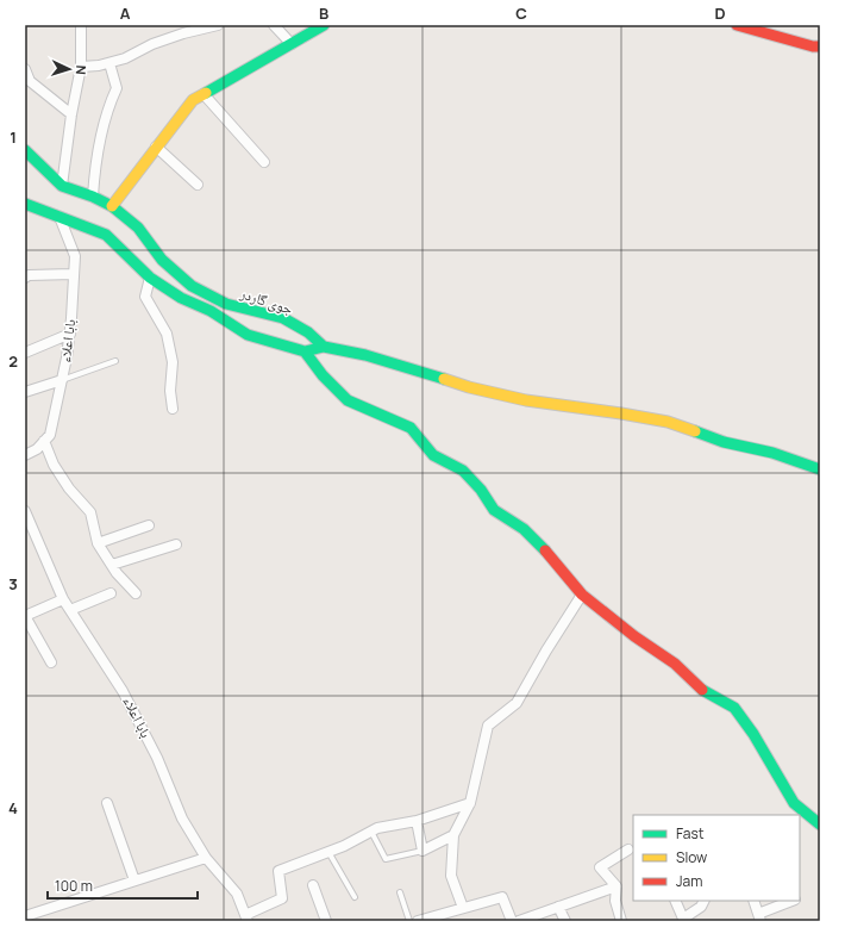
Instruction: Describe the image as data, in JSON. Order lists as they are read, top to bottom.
{
  "streets": {
    "street": ["جوی گاردر", "بابا اعلاء"]
  },
  "legend": ["Fast", "Slow", "Jam"],
  "scale_bar": "100 m",
  "north": "right",
  "grid": {
    "columns": [
      "A",
      "B",
      "C",
      "D"
    ],
    "rows": [
      "1",
      "2",
      "3",
      "4"
    ]
  }
}
